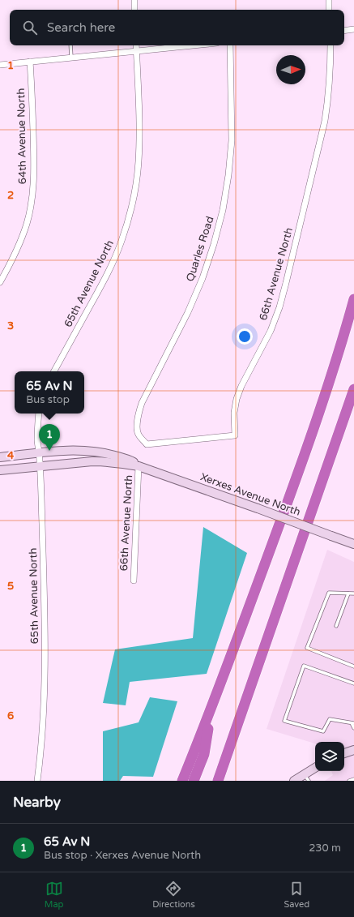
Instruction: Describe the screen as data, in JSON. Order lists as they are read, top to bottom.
{
  "streets": {
    "street": [
      "64th Avenue North",
      "Quarles Road",
      "66th Avenue North",
      "65th Avenue North",
      "Xerxes Avenue North"
    ]
  },
  "crossings": [
    ["Quarles Road", "66th Avenue North"],
    ["66th Avenue North", "Xerxes Avenue North"],
    ["65th Avenue North", "Xerxes Avenue North"]
  ],
  "north": "right",
  "page": {
    "search": "Search here",
    "popup": ["65 Av N", "Bus stop"],
    "pins": "1",
    "heading": "Nearby",
    "list": [
      {
        "mark": "1",
        "name": "65 Av N",
        "note": "Bus stop · Xerxes Avenue North",
        "value": "230 m"
      }
    ],
    "nav": ["Map", "Directions", "Saved"]
  },
  "grid": {
    "rows": [
      "1",
      "2",
      "3",
      "4",
      "5",
      "6"
    ]
  }
}
